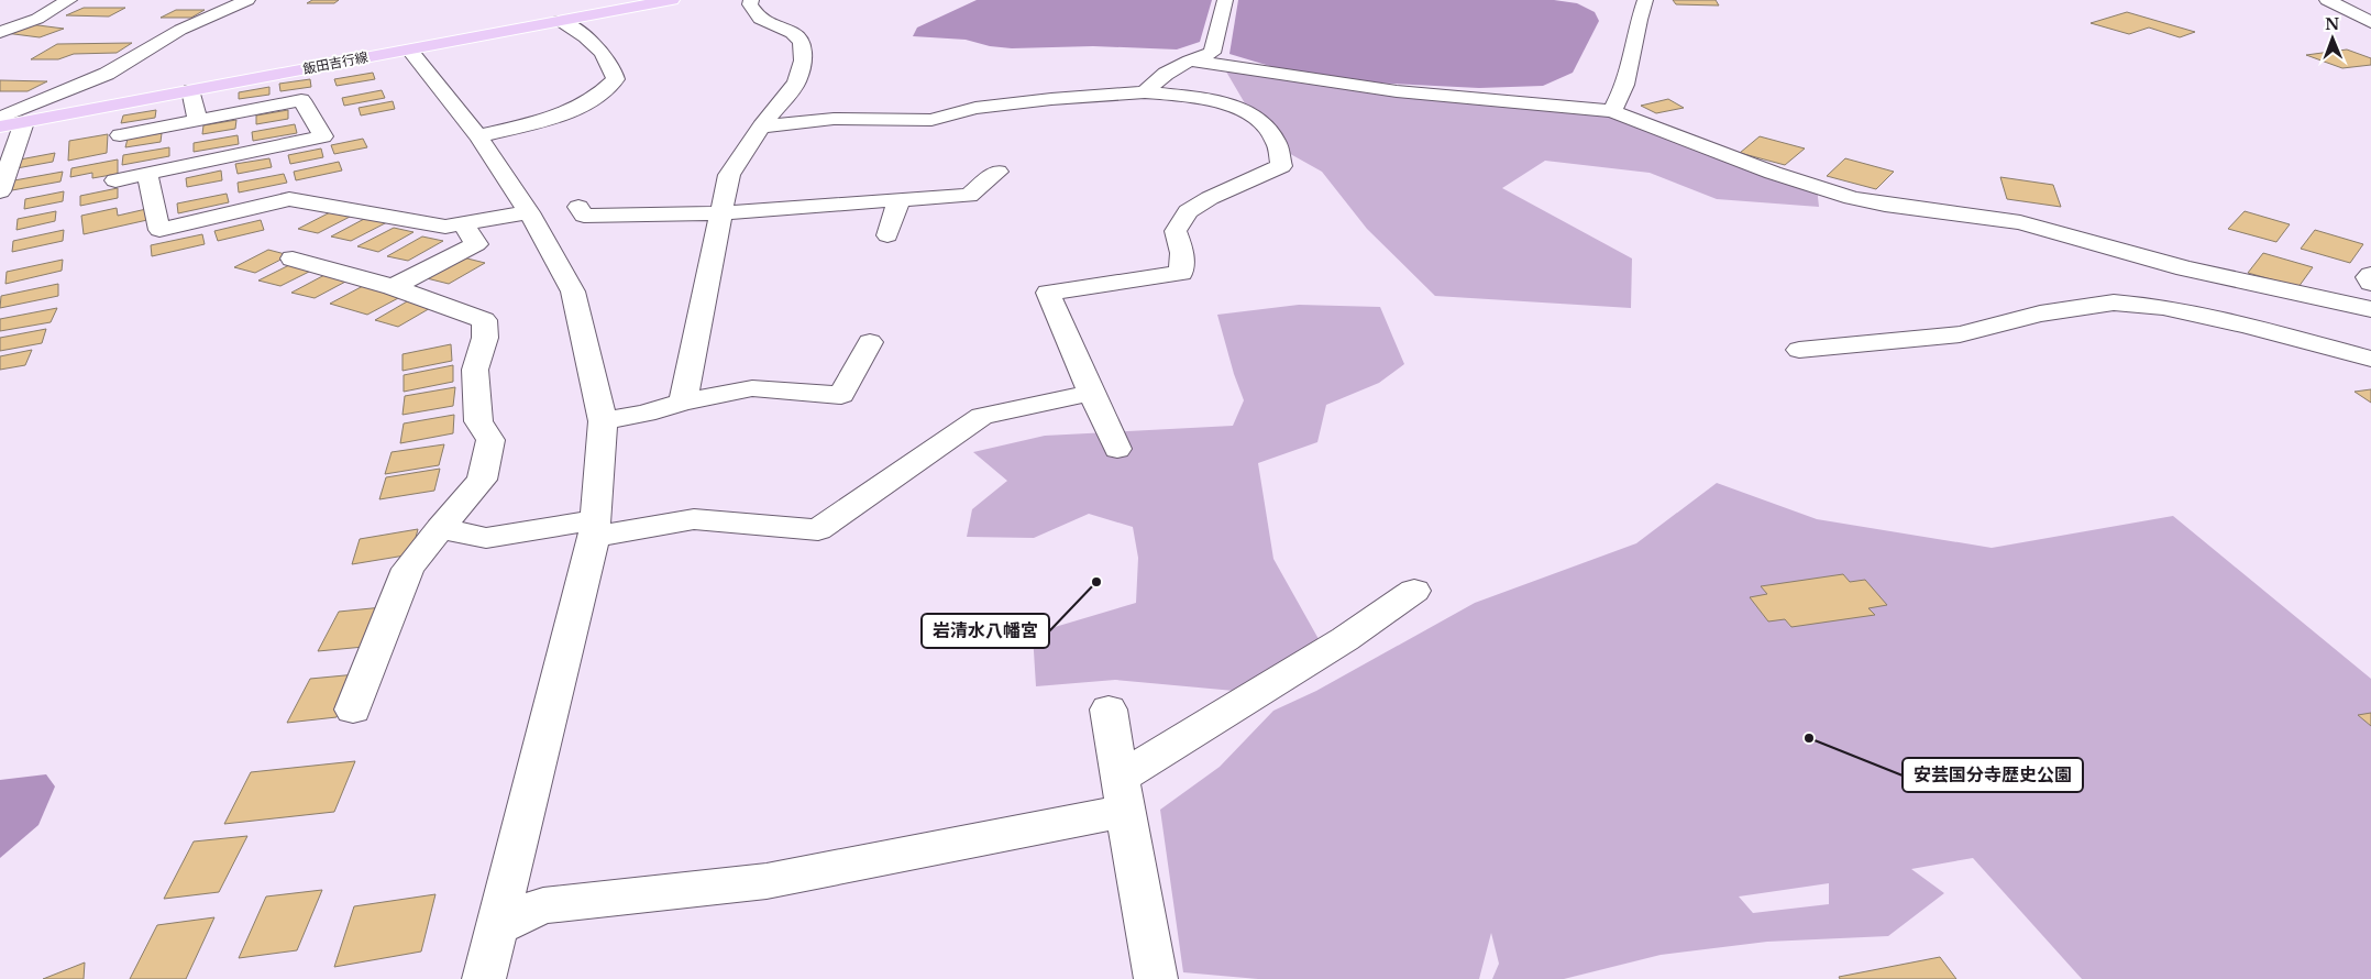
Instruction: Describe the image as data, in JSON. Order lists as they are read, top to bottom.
{
  "streets": {
    "main road": ["飯田吉行線"]
  },
  "places": ["岩清水八幡宮", "安芸国分寺歴史公園"],
  "north": "top"
}
